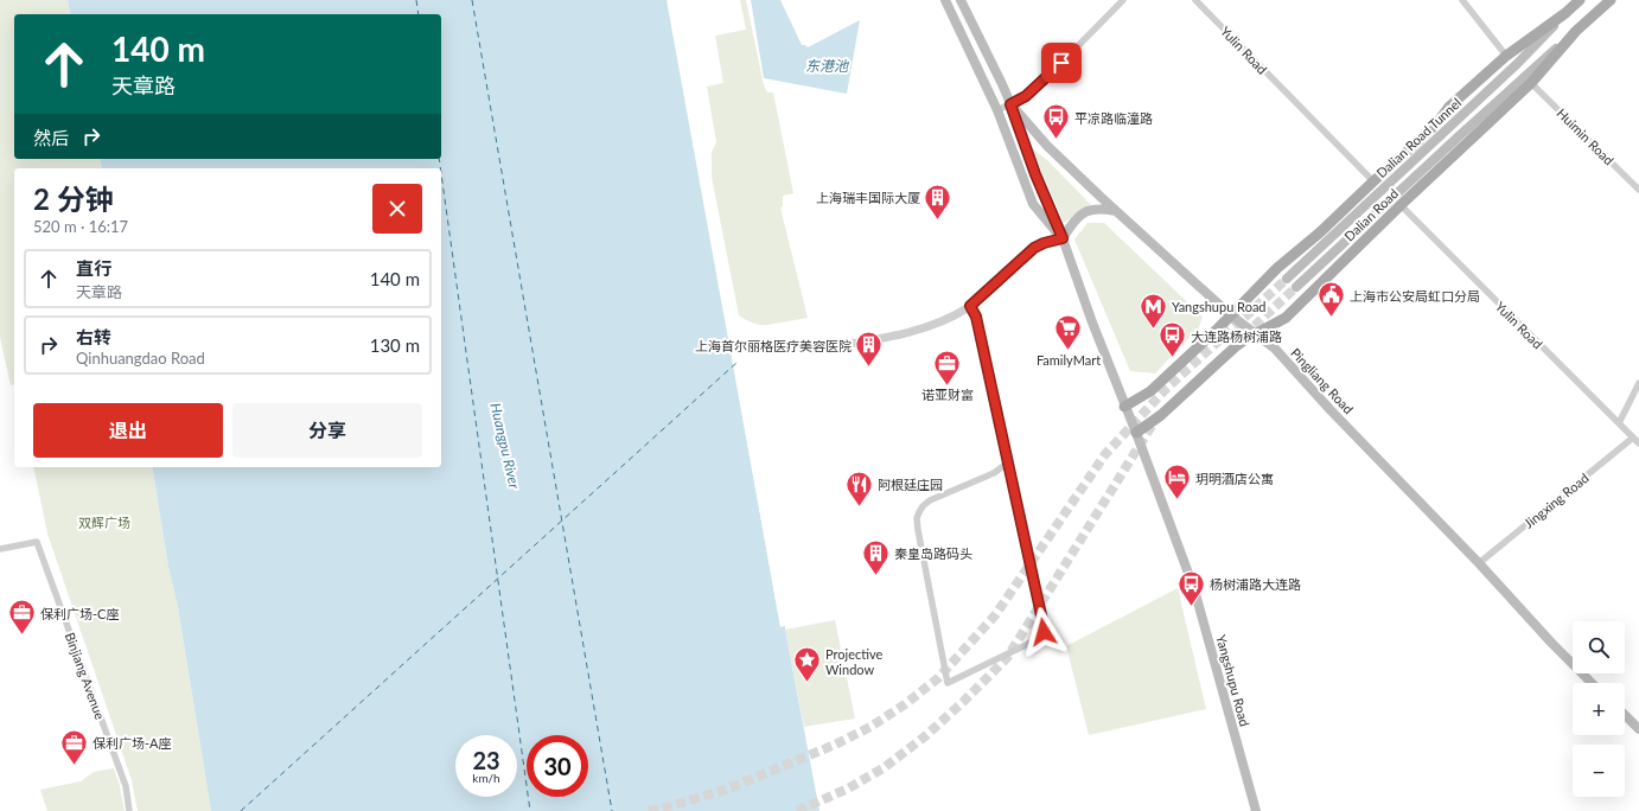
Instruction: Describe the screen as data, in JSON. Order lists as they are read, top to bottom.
{
  "streets": {
    "main road": [
      "Dalian Road Tunnel",
      "Dalian Road",
      "Pingliang Road",
      "Yangshupu Road"
    ],
    "street": [
      "Yulin Road",
      "Huimin Road",
      "Jingxing Road",
      "Binjiang Avenue"
    ]
  },
  "crossings": [
    ["Yulin Road", "Dalian Road"],
    ["Yulin Road", "Jingxing Road"],
    ["Huimin Road", "Dalian Road"],
    ["Dalian Road Tunnel", "Dalian Road"],
    ["Dalian Road", "Pingliang Road"],
    ["Dalian Road", "Yangshupu Road"],
    ["Pingliang Road", "Jingxing Road"],
    ["Pingliang Road", "Yangshupu Road"]
  ],
  "water": ["东港池", "Huangpu River"],
  "parks": ["双辉广场"],
  "places": {
    "bus stop": ["平凉路临潼路", "大连路杨树浦路", "杨树浦路大连路"],
    "building": ["上海瑞丰国际大厦", "上海首尔丽格医疗美容医院", "秦皇岛路码头"],
    "public building": ["上海市公安局虹口分局"],
    "metro station": ["Yangshupu Road"],
    "supermarket": ["FamilyMart"],
    "office": ["诺亚财富", "保利广场-C座", "保利广场-A座"],
    "hotel": ["玥明酒店公寓"],
    "restaurant": ["阿根廷庄园"],
    "place": ["Projective Window"]
  },
  "page": {
    "turn": ["140 m", "天章路"],
    "then": "然后",
    "heading": ["2 分钟", "520 m · 16:17"],
    "list": [
      {
        "name": "直行",
        "note": "天章路",
        "value": "140 m"
      },
      {
        "name": "右转",
        "note": "Qinhuangdao Road",
        "value": "130 m"
      }
    ],
    "buttons": ["退出", "分享"],
    "map_buttons": ["+", "−"],
    "speed": "23 km/h",
    "limit": "30"
  }
}
